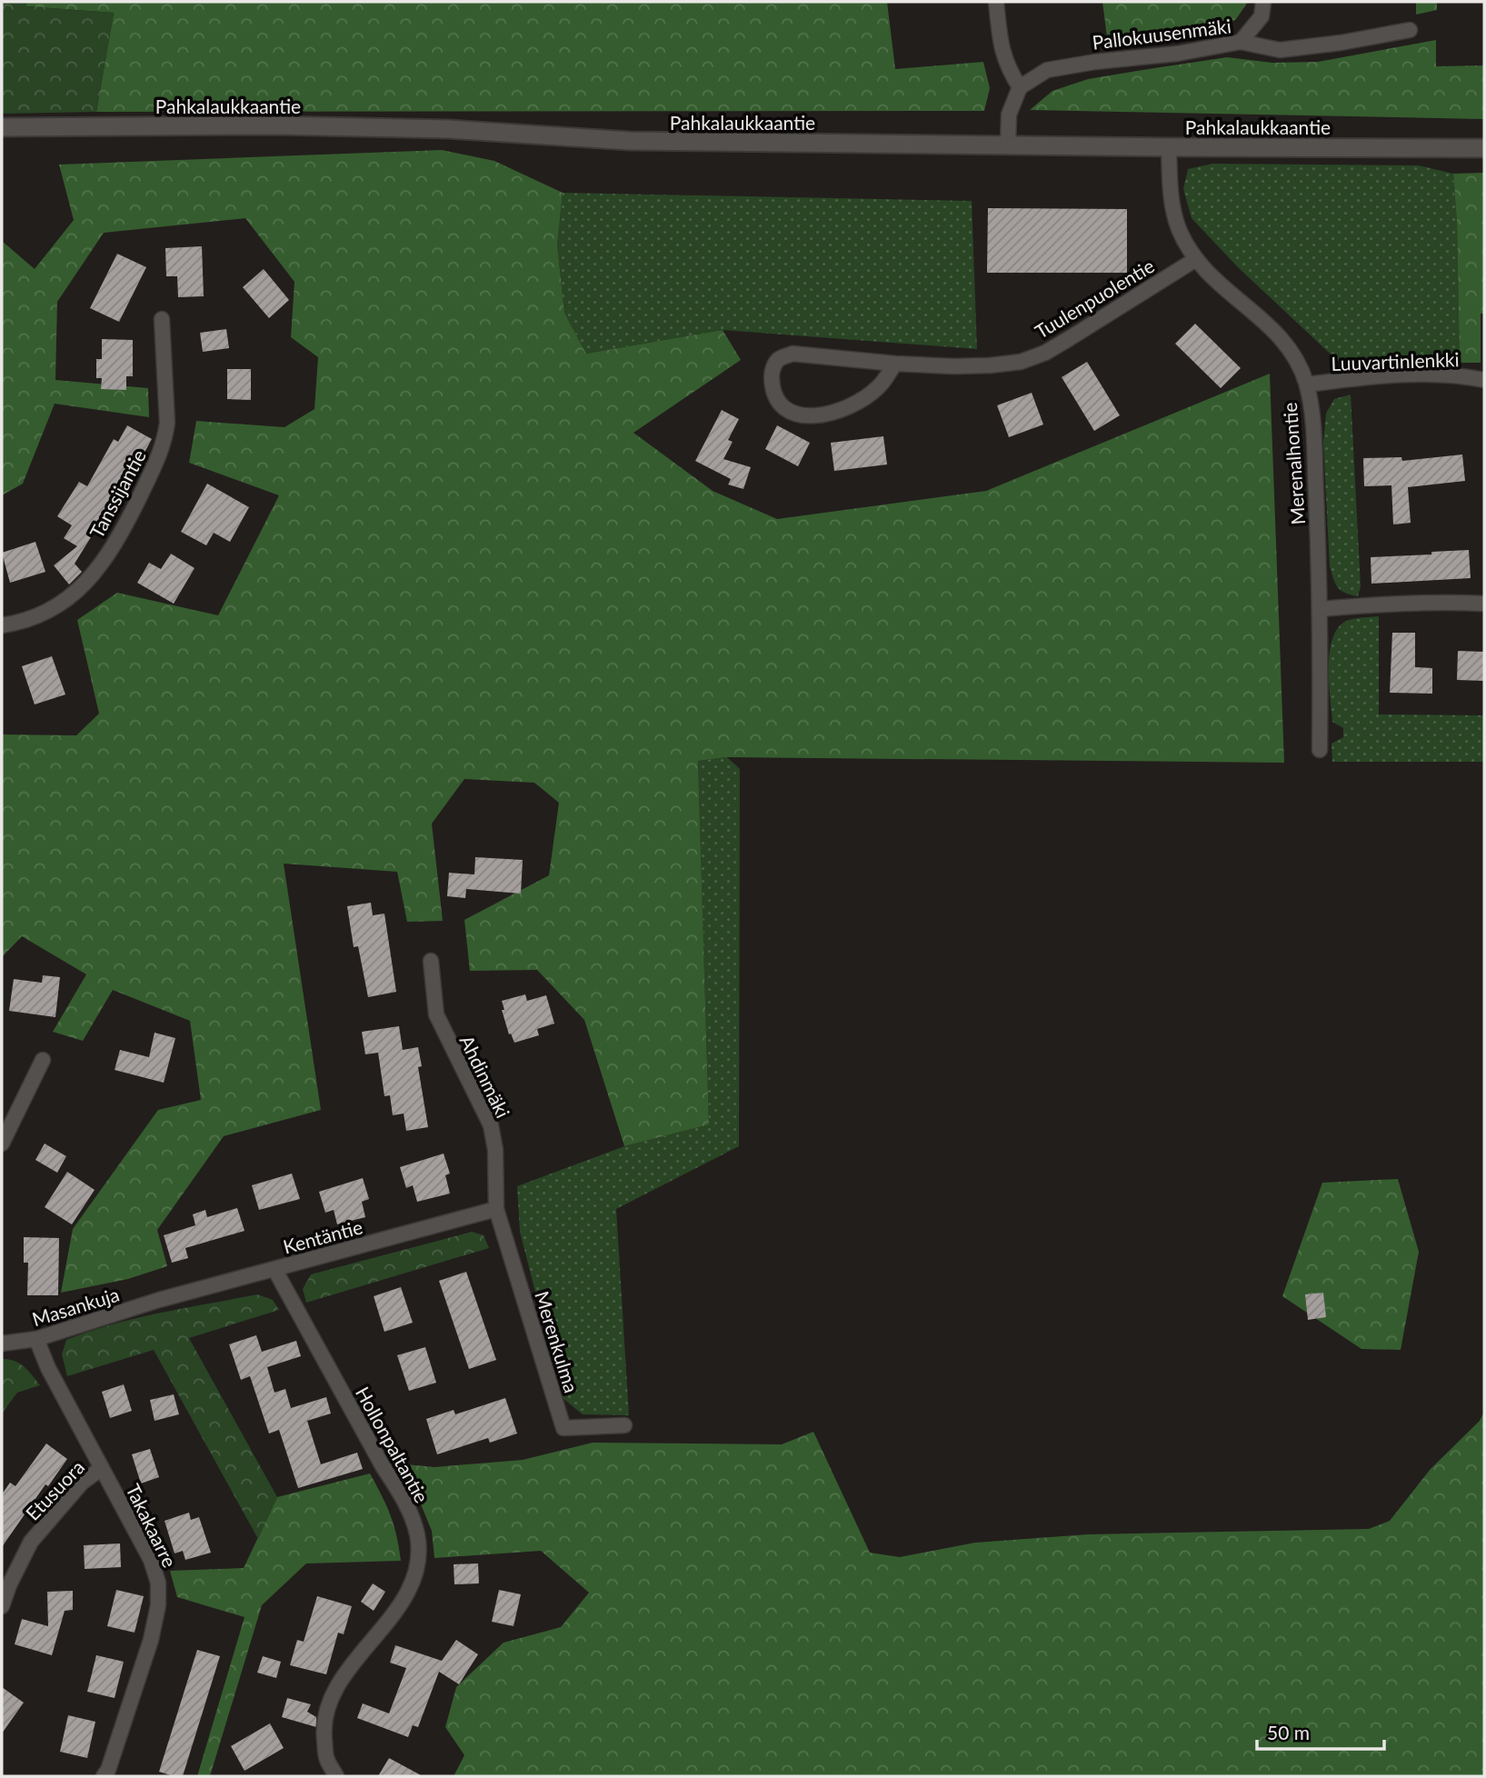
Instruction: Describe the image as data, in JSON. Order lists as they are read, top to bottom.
{
  "streets": {
    "street": [
      "Pallokuusenmäki",
      "Pahkalaukkaantie",
      "Tuulenpuolentie",
      "Luuvartinlenkki",
      "Merenalhontie",
      "Tanssijantie",
      "Ahdinmäki",
      "Kentäntie",
      "Masankuja",
      "Merenkulma",
      "Hollonpaltantie",
      "Etusuora",
      "Takakaarre"
    ]
  },
  "crossings": [
    ["Pahkalaukkaantie", "Merenalhontie"],
    ["Tuulenpuolentie", "Merenalhontie"],
    ["Luuvartinlenkki", "Merenalhontie"],
    ["Ahdinmäki", "Kentäntie"],
    ["Ahdinmäki", "Merenkulma"],
    ["Kentäntie", "Masankuja"],
    ["Kentäntie", "Merenkulma"],
    ["Kentäntie", "Hollonpaltantie"],
    ["Masankuja", "Takakaarre"],
    ["Etusuora", "Takakaarre"]
  ],
  "scale_bar": "50 m"
}
